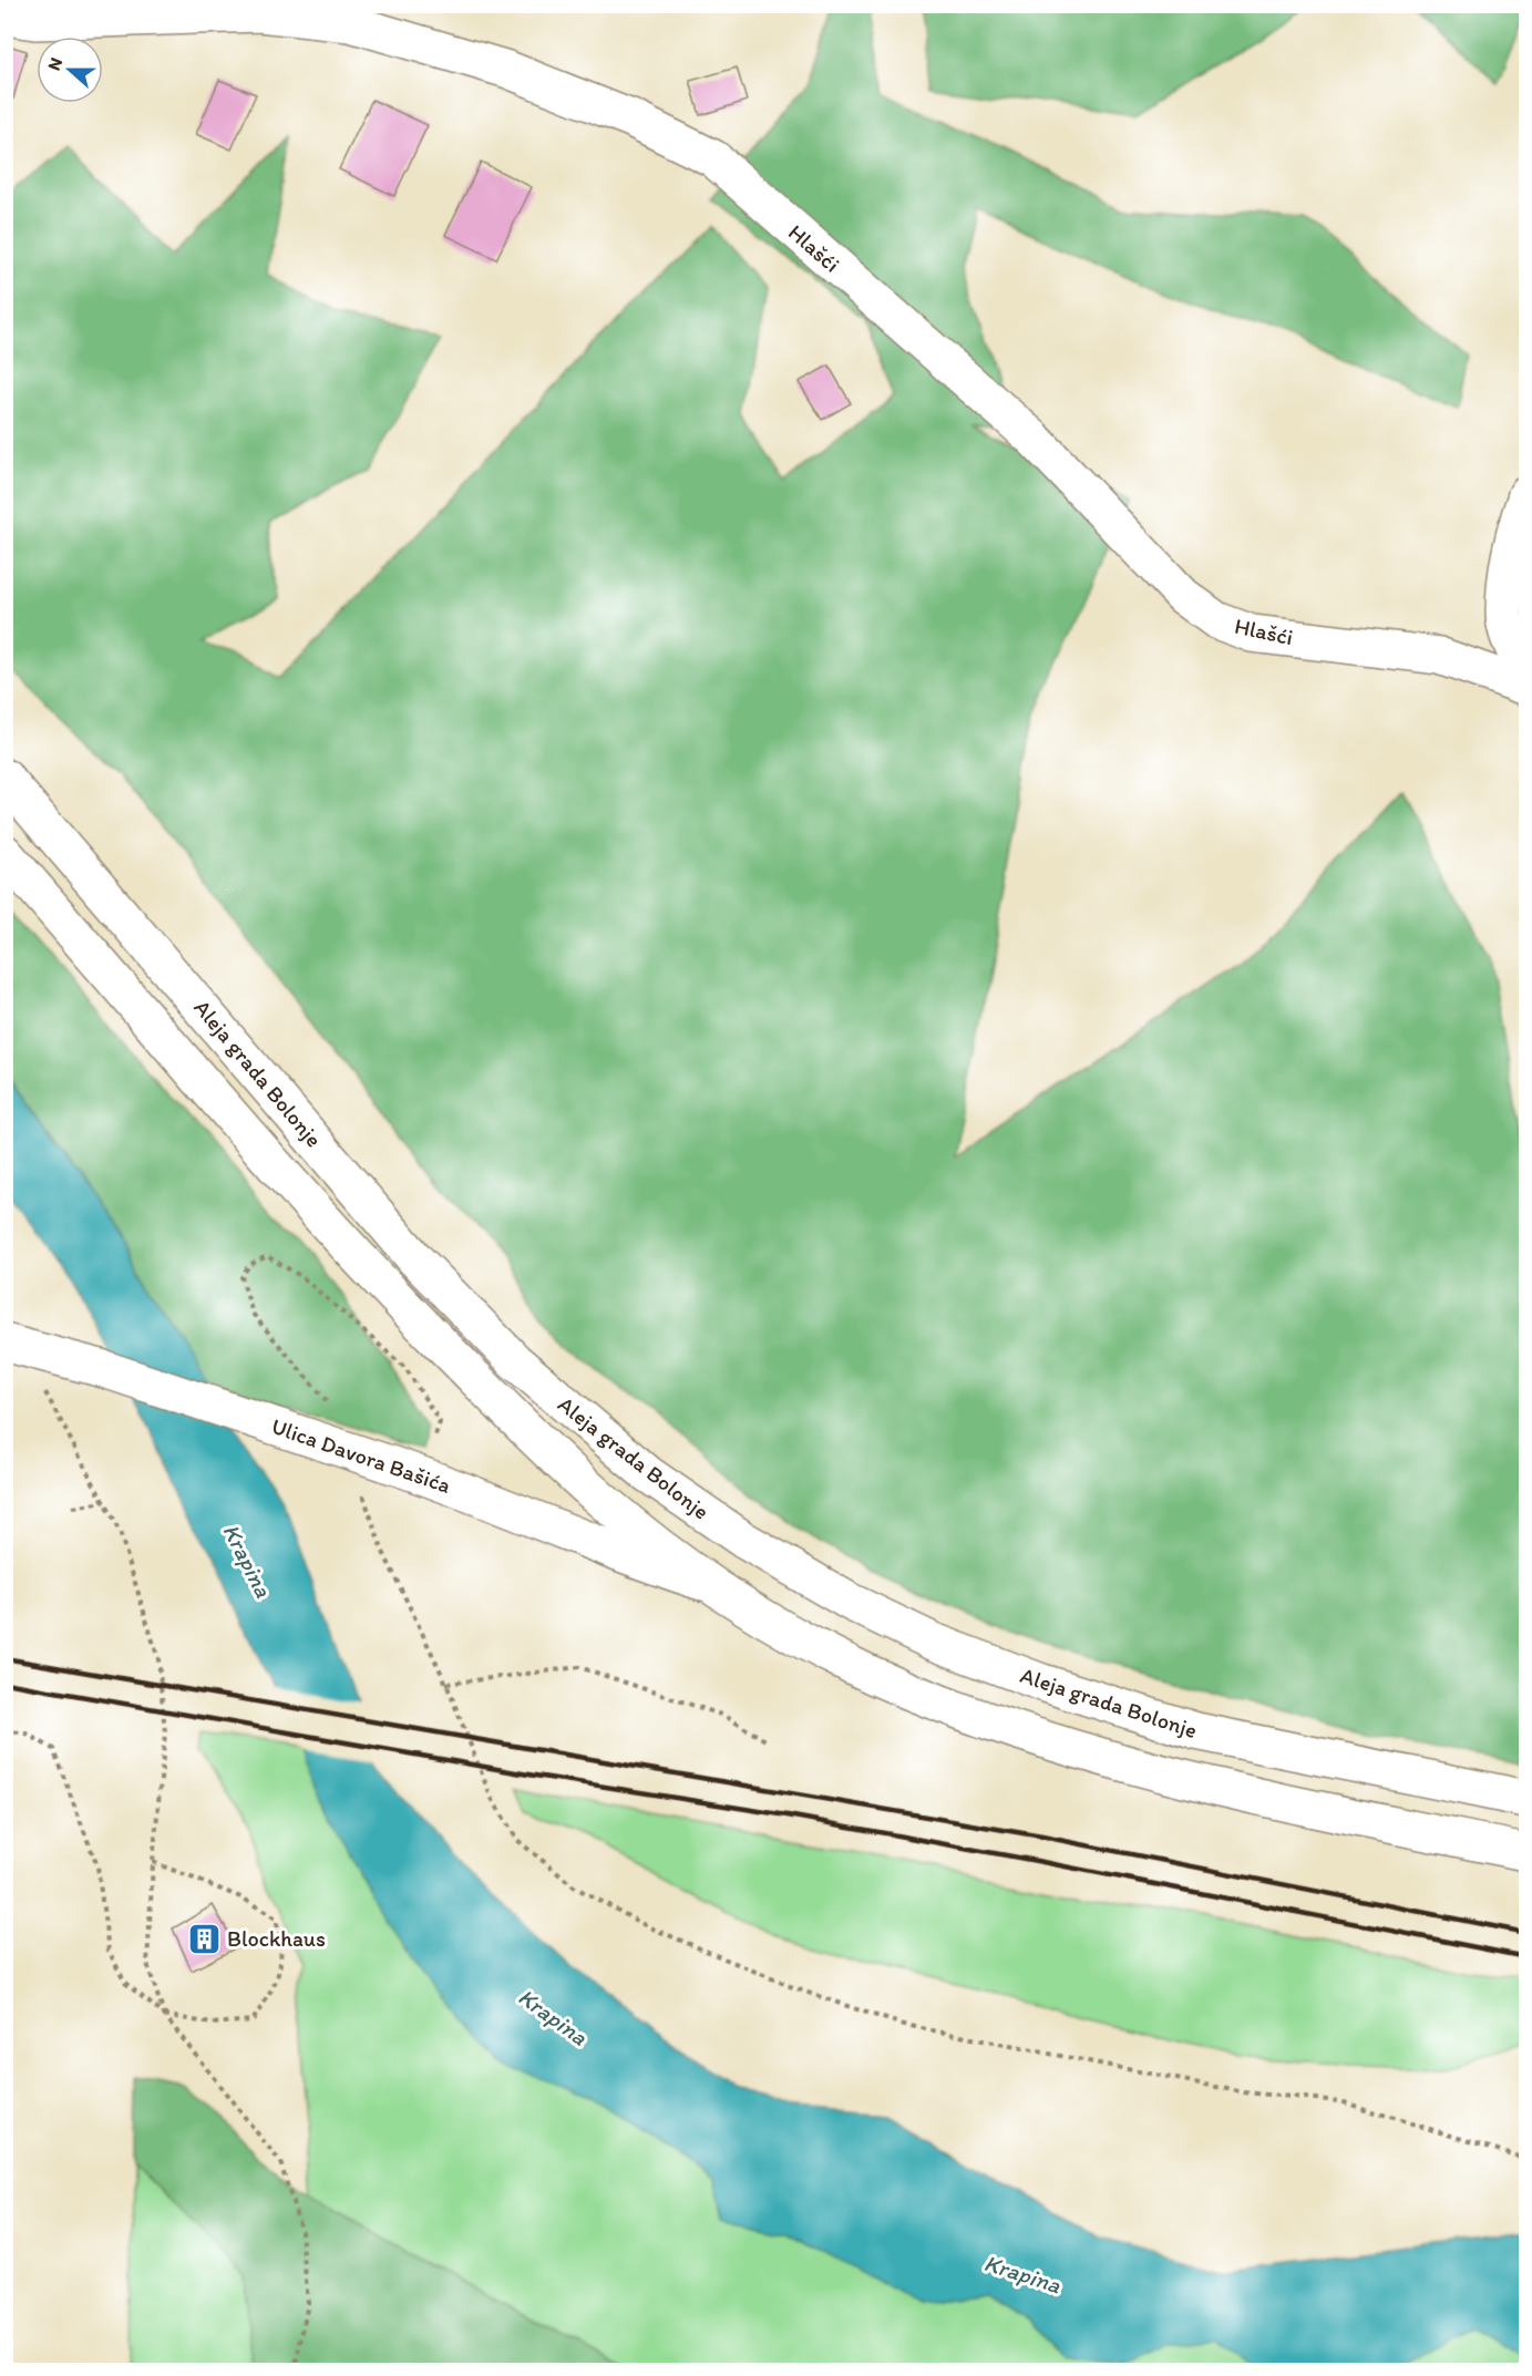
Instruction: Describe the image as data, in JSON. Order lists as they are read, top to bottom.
{
  "streets": {
    "main road": ["Hlašći", "Aleja grada Bolonje", "Ulica Davora Bašića"]
  },
  "crossings": [
    ["Aleja grada Bolonje", "Ulica Davora Bašića"]
  ],
  "water": ["Krapina"],
  "places": {
    "building": ["Blockhaus"]
  },
  "north": "left"
}
